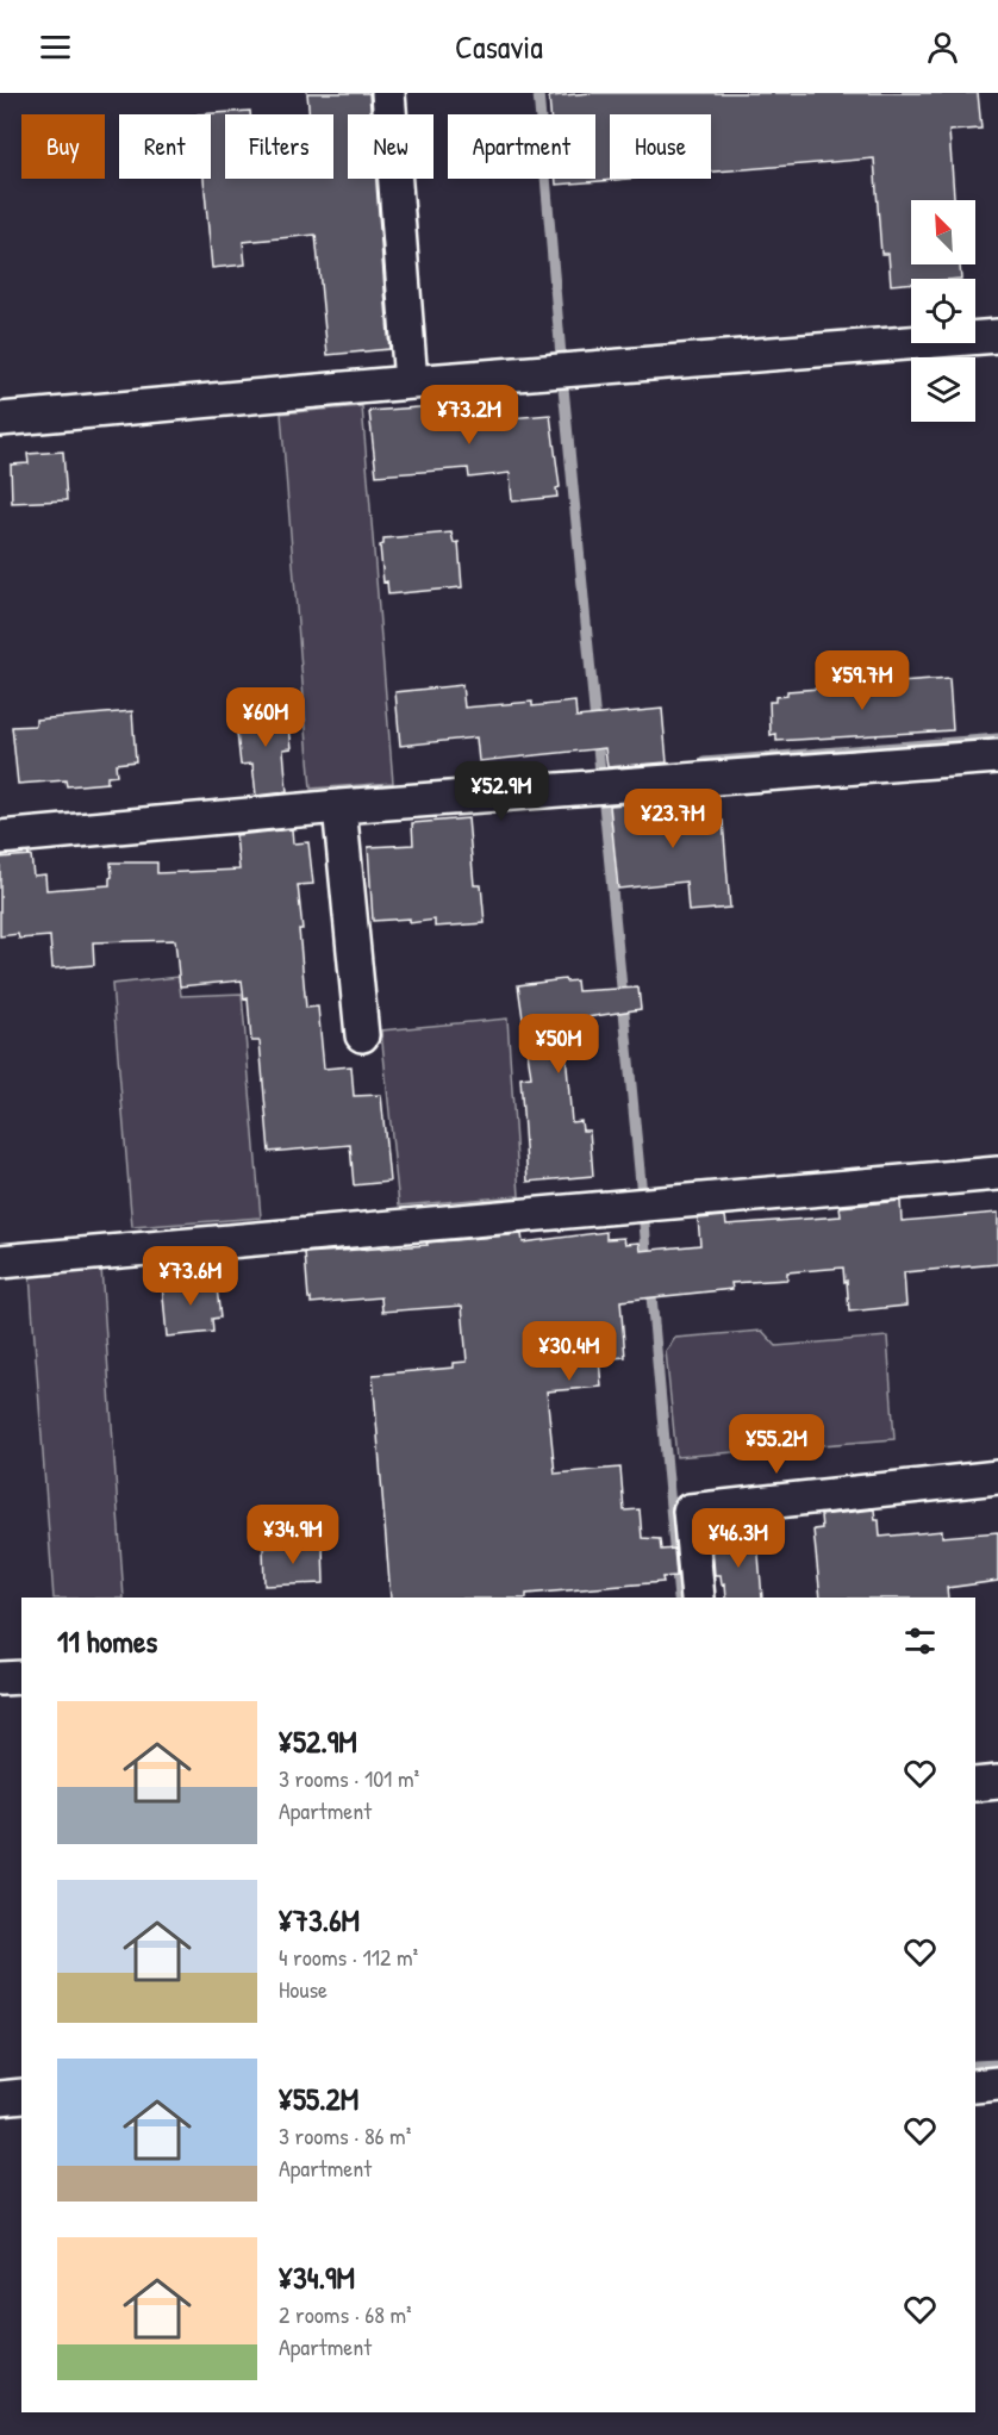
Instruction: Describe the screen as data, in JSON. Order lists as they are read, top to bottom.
{
  "north": "top left",
  "page": {
    "header": "Casavia",
    "chip": [
      "Buy",
      "Rent",
      "Filters",
      "New",
      "Apartment",
      "House"
    ],
    "price": [
      "¥73.2M",
      "¥59.7M",
      "¥60M",
      "¥52.9M",
      "¥23.7M",
      "¥50M",
      "¥73.6M",
      "¥30.4M",
      "¥55.2M",
      "¥34.9M",
      "¥46.3M"
    ],
    "heading": "11 homes",
    "list": [
      {
        "name": "¥52.9M",
        "note": "3 rooms · 101 m² · Apartment"
      },
      {
        "name": "¥73.6M",
        "note": "4 rooms · 112 m² · House"
      },
      {
        "name": "¥55.2M",
        "note": "3 rooms · 86 m² · Apartment"
      },
      {
        "name": "¥34.9M",
        "note": "2 rooms · 68 m² · Apartment"
      }
    ]
  }
}
